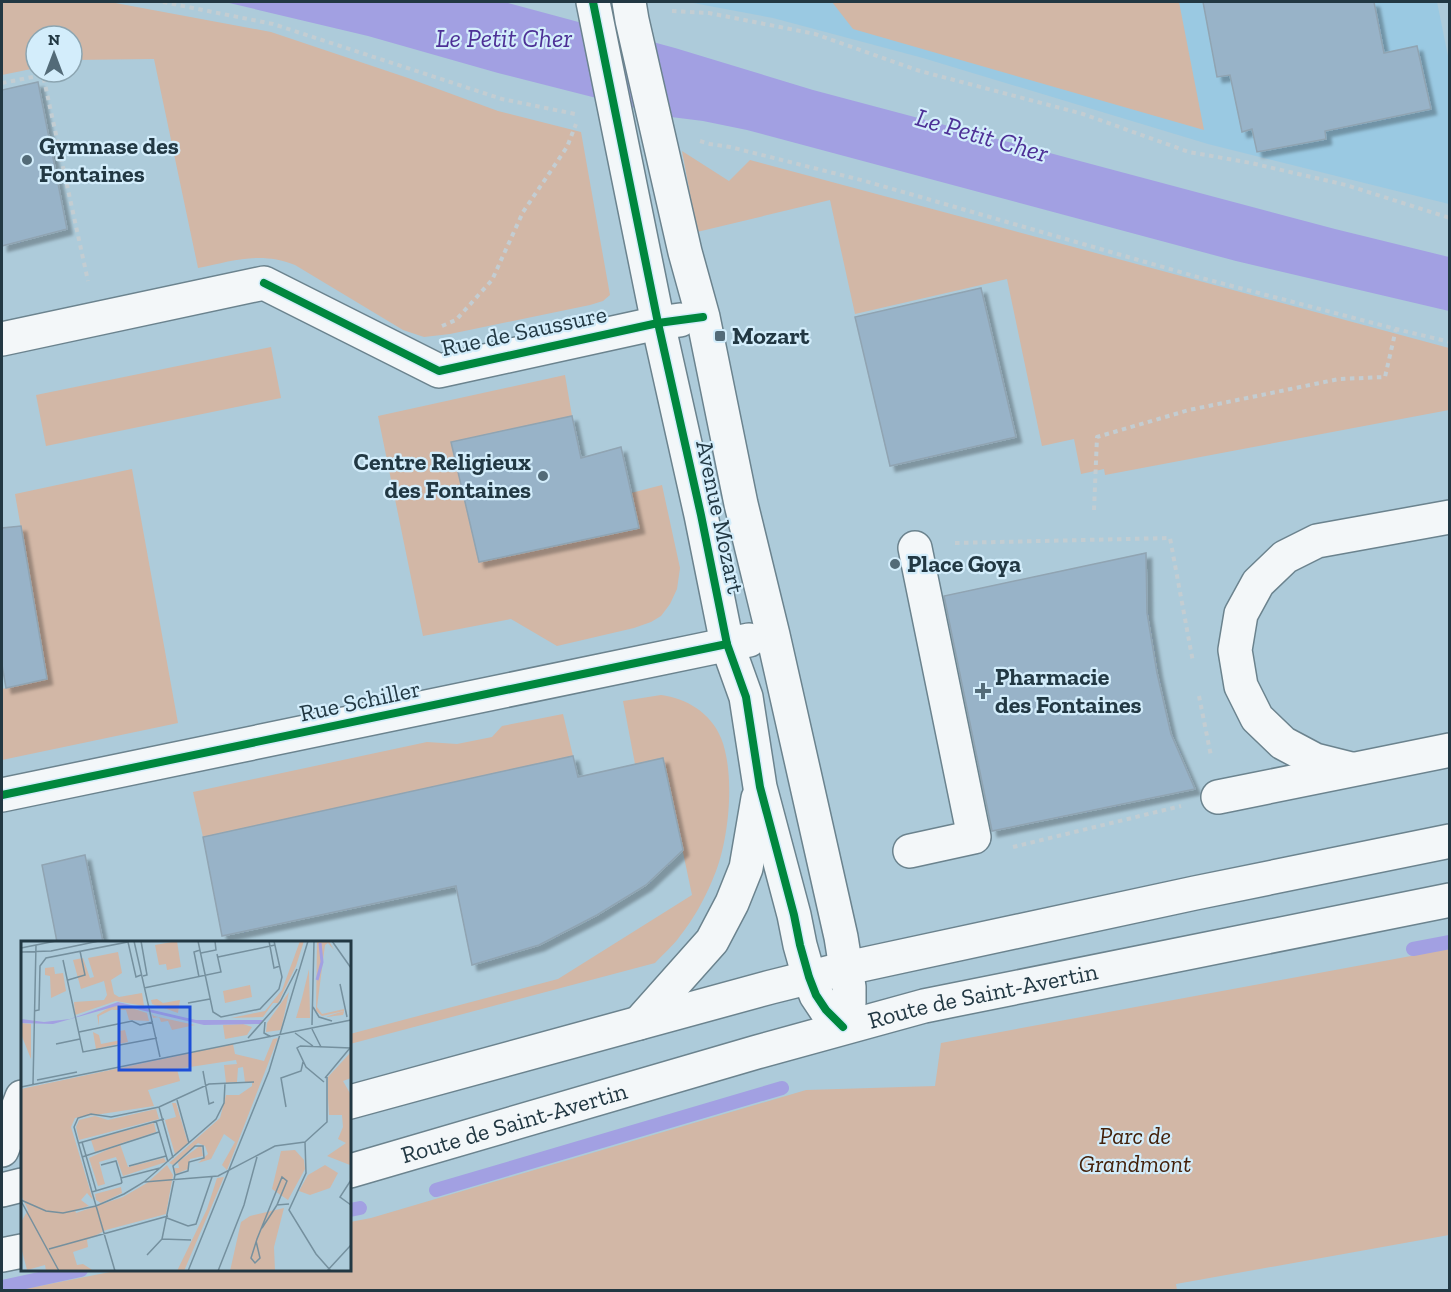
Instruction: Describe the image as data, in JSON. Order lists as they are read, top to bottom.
{
  "streets": {
    "street": [
      "Rue de Saussure",
      "Avenue Mozart",
      "Rue Schiller",
      "Route de Saint-Avertin"
    ]
  },
  "crossings": [
    ["Rue de Saussure", "Avenue Mozart"],
    ["Avenue Mozart", "Rue Schiller"],
    ["Avenue Mozart", "Route de Saint-Avertin"]
  ],
  "water": ["Le Petit Cher"],
  "parks": ["Parc de Grandmont"],
  "places": {
    "other": ["Gymnase des Fontaines", "Centre Religieux des Fontaines", "Place Goya"],
    "transit": ["Mozart"],
    "health": ["Pharmacie des Fontaines"]
  },
  "north": "top"
}
